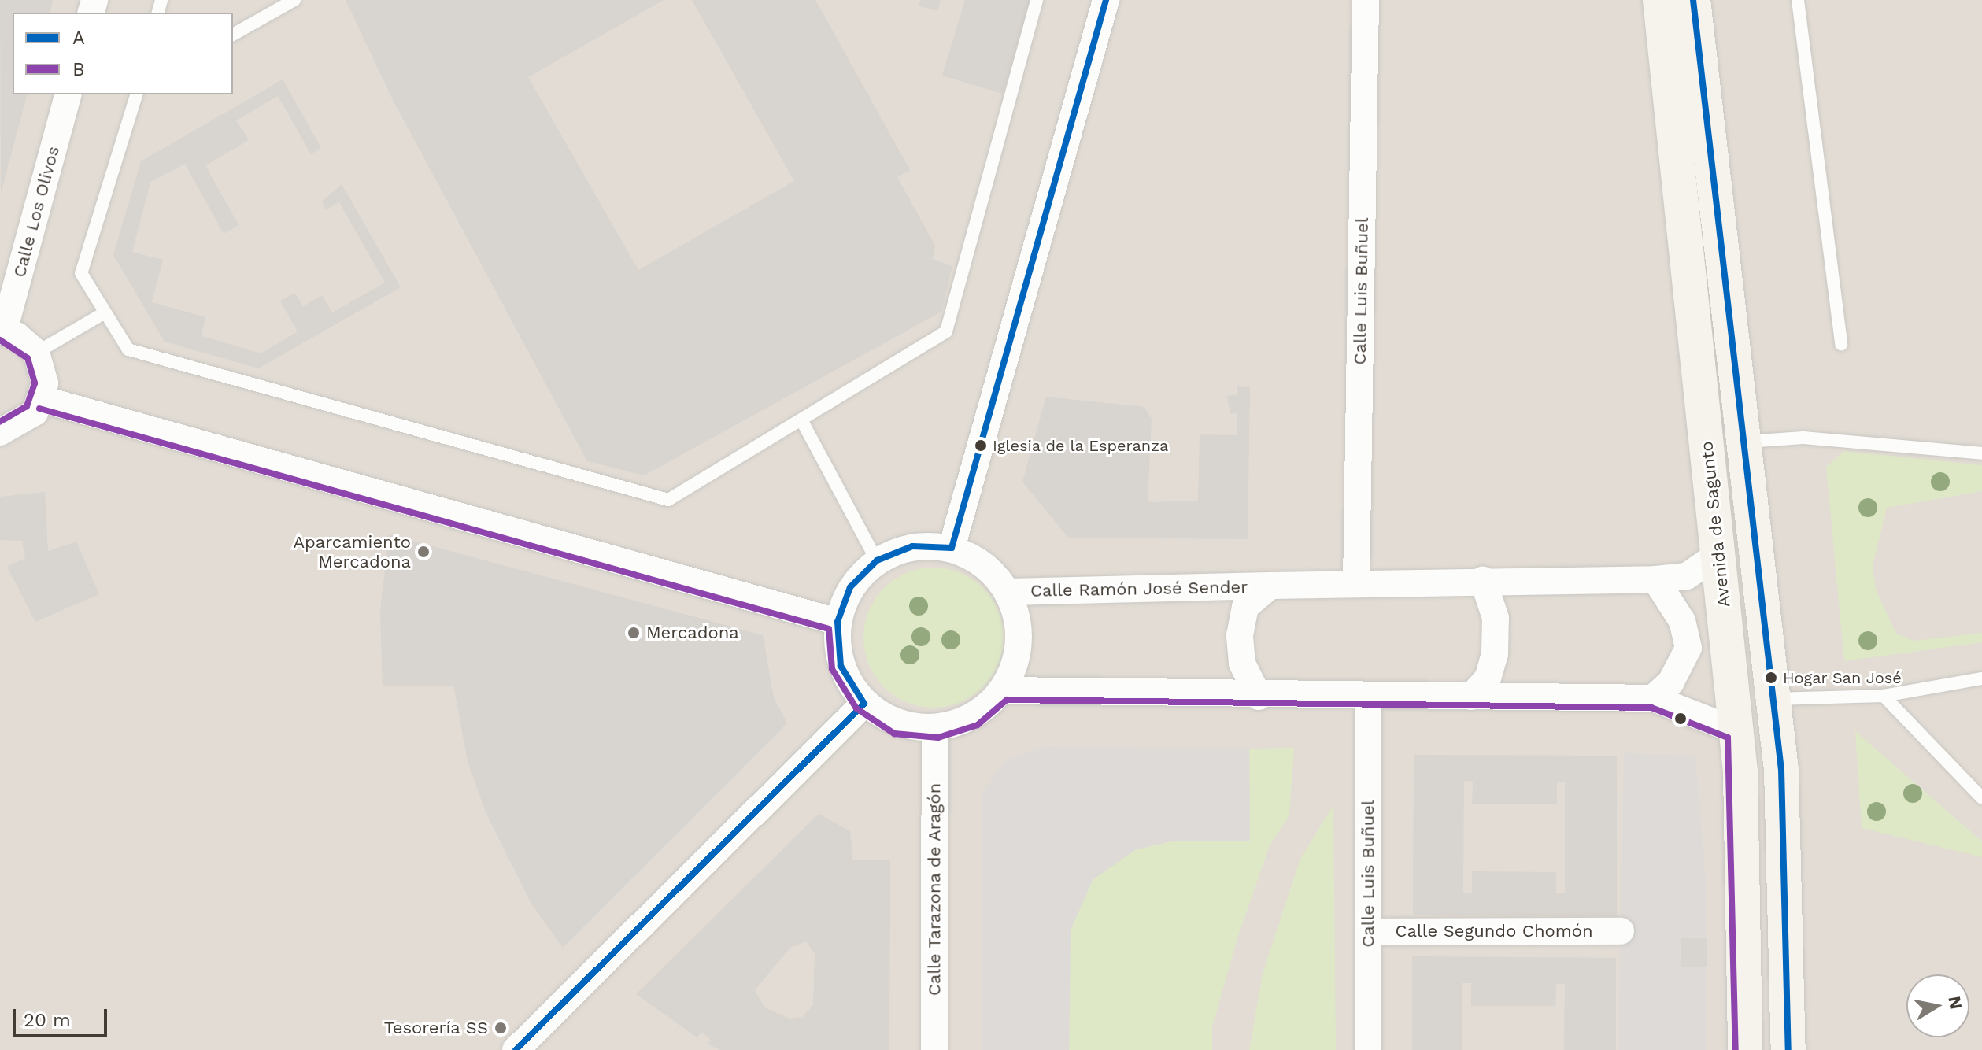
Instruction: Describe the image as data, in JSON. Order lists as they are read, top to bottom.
{
  "streets": {
    "main road": ["Avenida de Sagunto"],
    "street": [
      "Calle Los Olivos",
      "Calle Luis Buñuel",
      "Calle Ramón José Sender",
      "Calle Tarazona de Aragón",
      "Calle Segundo Chomón"
    ]
  },
  "crossings": [
    ["Calle Luis Buñuel", "Calle Ramón José Sender"],
    ["Calle Luis Buñuel", "Calle Segundo Chomón"],
    ["Calle Ramón José Sender", "Calle Tarazona de Aragón"]
  ],
  "places": [
    "Iglesia de la Esperanza",
    "Aparcamiento Mercadona",
    "Mercadona",
    "Hogar San José",
    "Tesorería SS"
  ],
  "lines": ["transit line A", "transit line B"],
  "legend": ["A", "B"],
  "scale_bar": "20 m",
  "north": "right"
}
